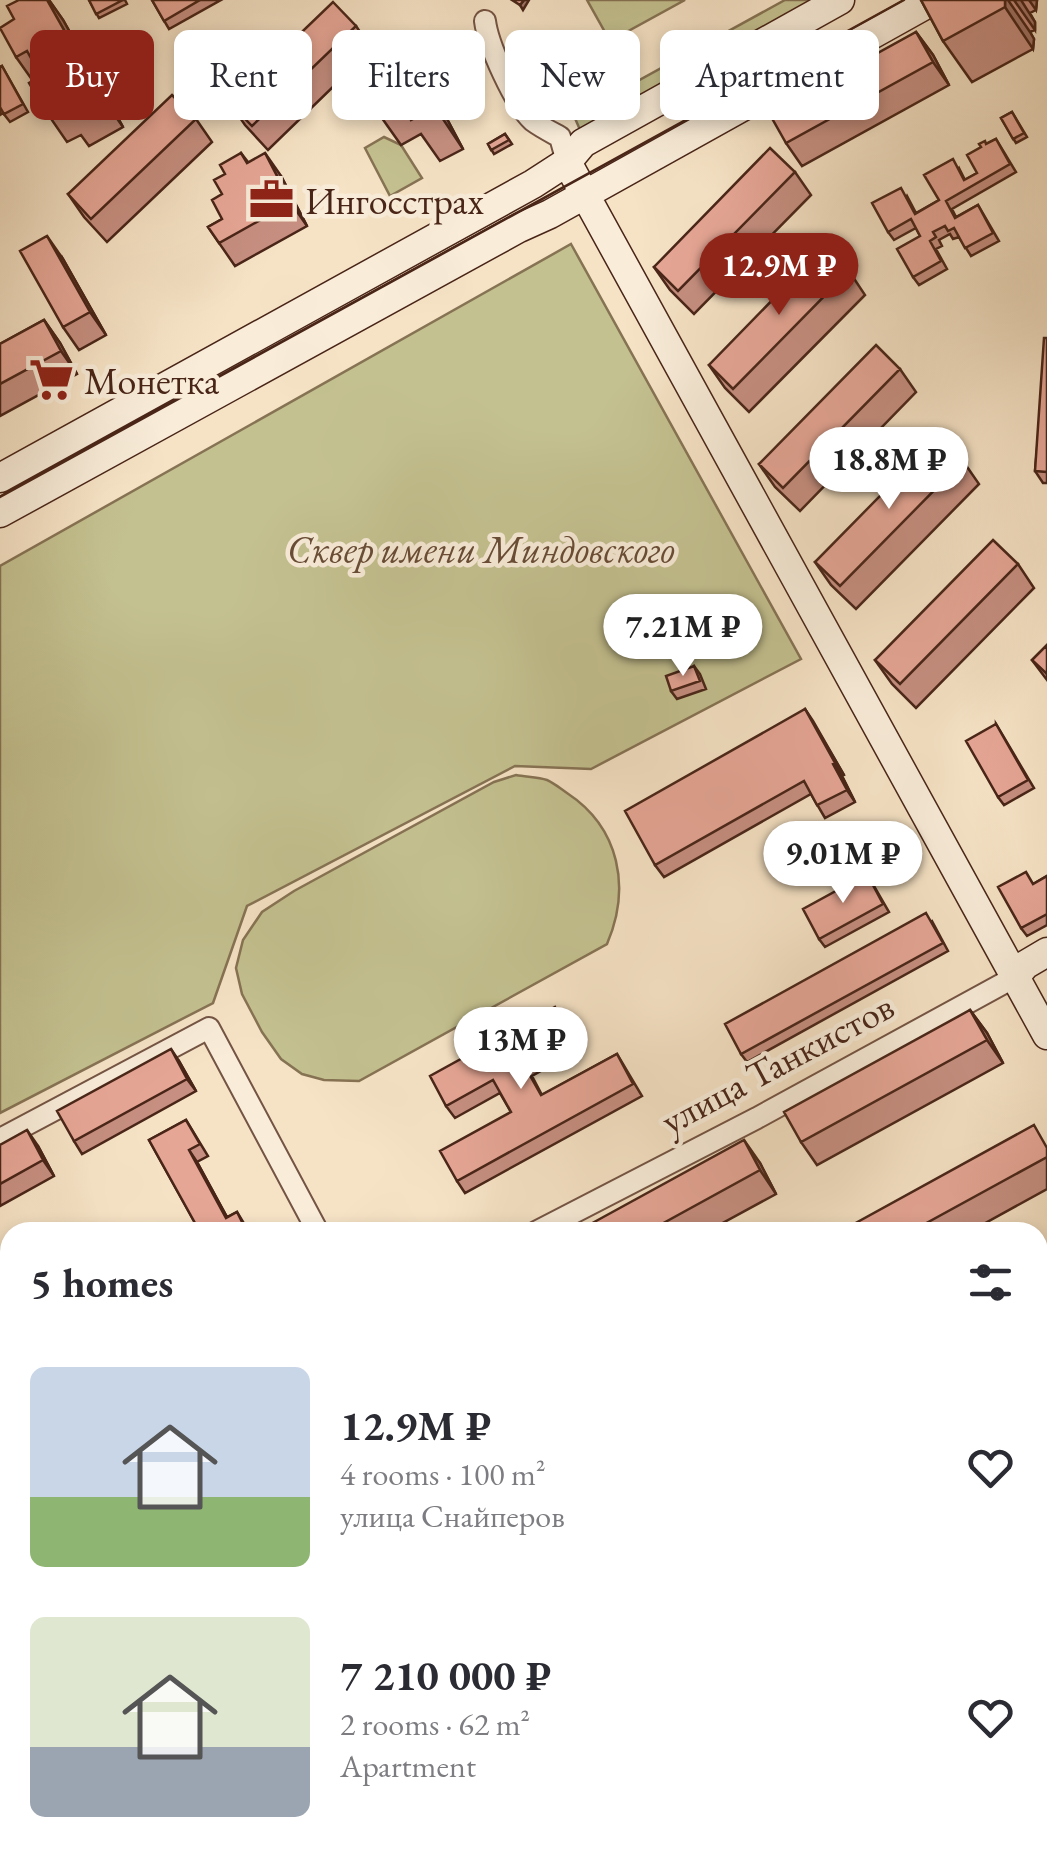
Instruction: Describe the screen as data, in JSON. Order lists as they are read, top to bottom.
{
  "streets": {
    "main road": ["улица Танкистов"]
  },
  "parks": ["Сквер имени Миндовского"],
  "places": {
    "office": ["Ингосстрах"],
    "supermarket": ["Монетка"]
  },
  "page": {
    "chip": [
      "Buy",
      "Rent",
      "Filters",
      "New",
      "Apartment"
    ],
    "price": [
      "12.9M ₽",
      "18.8M ₽",
      "7.21M ₽",
      "9.01M ₽",
      "13M ₽"
    ],
    "heading": "5 homes",
    "list": [
      {
        "name": "12.9M ₽",
        "note": "4 rooms · 100 m² · улица Снайперов"
      },
      {
        "name": "7 210 000 ₽",
        "note": "2 rooms · 62 m² · Apartment"
      }
    ]
  }
}
